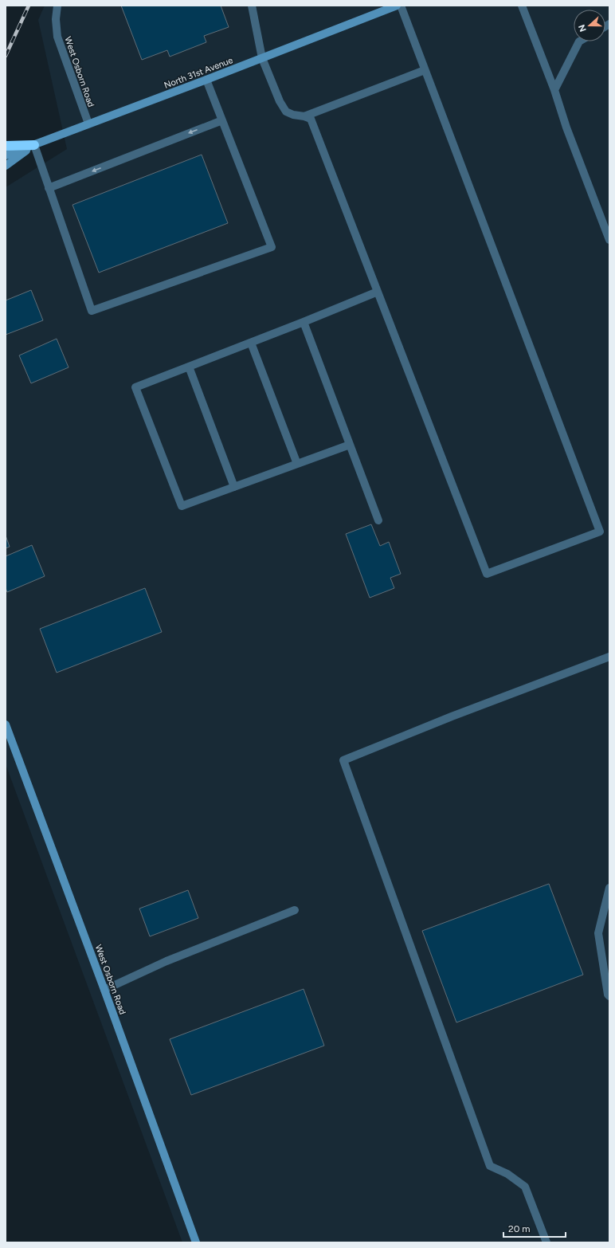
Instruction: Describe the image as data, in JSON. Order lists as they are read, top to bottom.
{
  "streets": {
    "street": ["West Osborn Road", "North 31st Avenue"]
  },
  "crossings": [
    ["West Osborn Road", "North 31st Avenue"]
  ],
  "scale_bar": "20 m",
  "north": "left"
}
